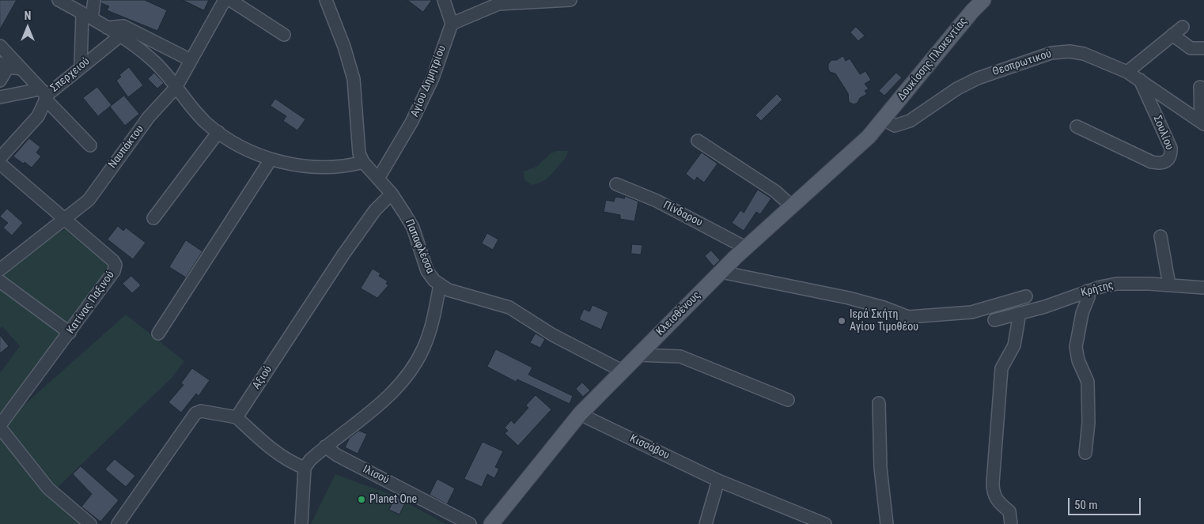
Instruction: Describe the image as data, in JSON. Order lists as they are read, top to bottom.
{
  "streets": {
    "main road": ["Δουκίσσης Πλακεντίας", "Κλεισθένους"],
    "street": [
      "Θεσπρωτικού",
      "Σπερχειού",
      "Αγίου Δημητρίου",
      "Σουλίου",
      "Ναυπάκτου",
      "Πίνδαρου",
      "Παπαφλέσσα",
      "Κρήτης",
      "Κατίνας Παξινού",
      "Αξιού",
      "Κισσάβου",
      "Ιλισού"
    ]
  },
  "crossings": [
    ["Δουκίσσης Πλακεντίας", "Θεσπρωτικού"],
    ["Δουκίσσης Πλακεντίας", "Κλεισθένους"],
    ["Θεσπρωτικού", "Σουλίου"],
    ["Θεσπρωτικού", "Κλεισθένους"],
    ["Αγίου Δημητρίου", "Παπαφλέσσα"],
    ["Ναυπάκτου", "Κατίνας Παξινού"],
    ["Πίνδαρου", "Κλεισθένους"],
    ["Παπαφλέσσα", "Κλεισθένους"],
    ["Παπαφλέσσα", "Αξιού"],
    ["Κλεισθένους", "Κισσάβου"]
  ],
  "places": ["Ιερά Σκήτη Αγίου Τιμοθέου", "Planet One"],
  "scale_bar": "50 m",
  "north": "top"
}
